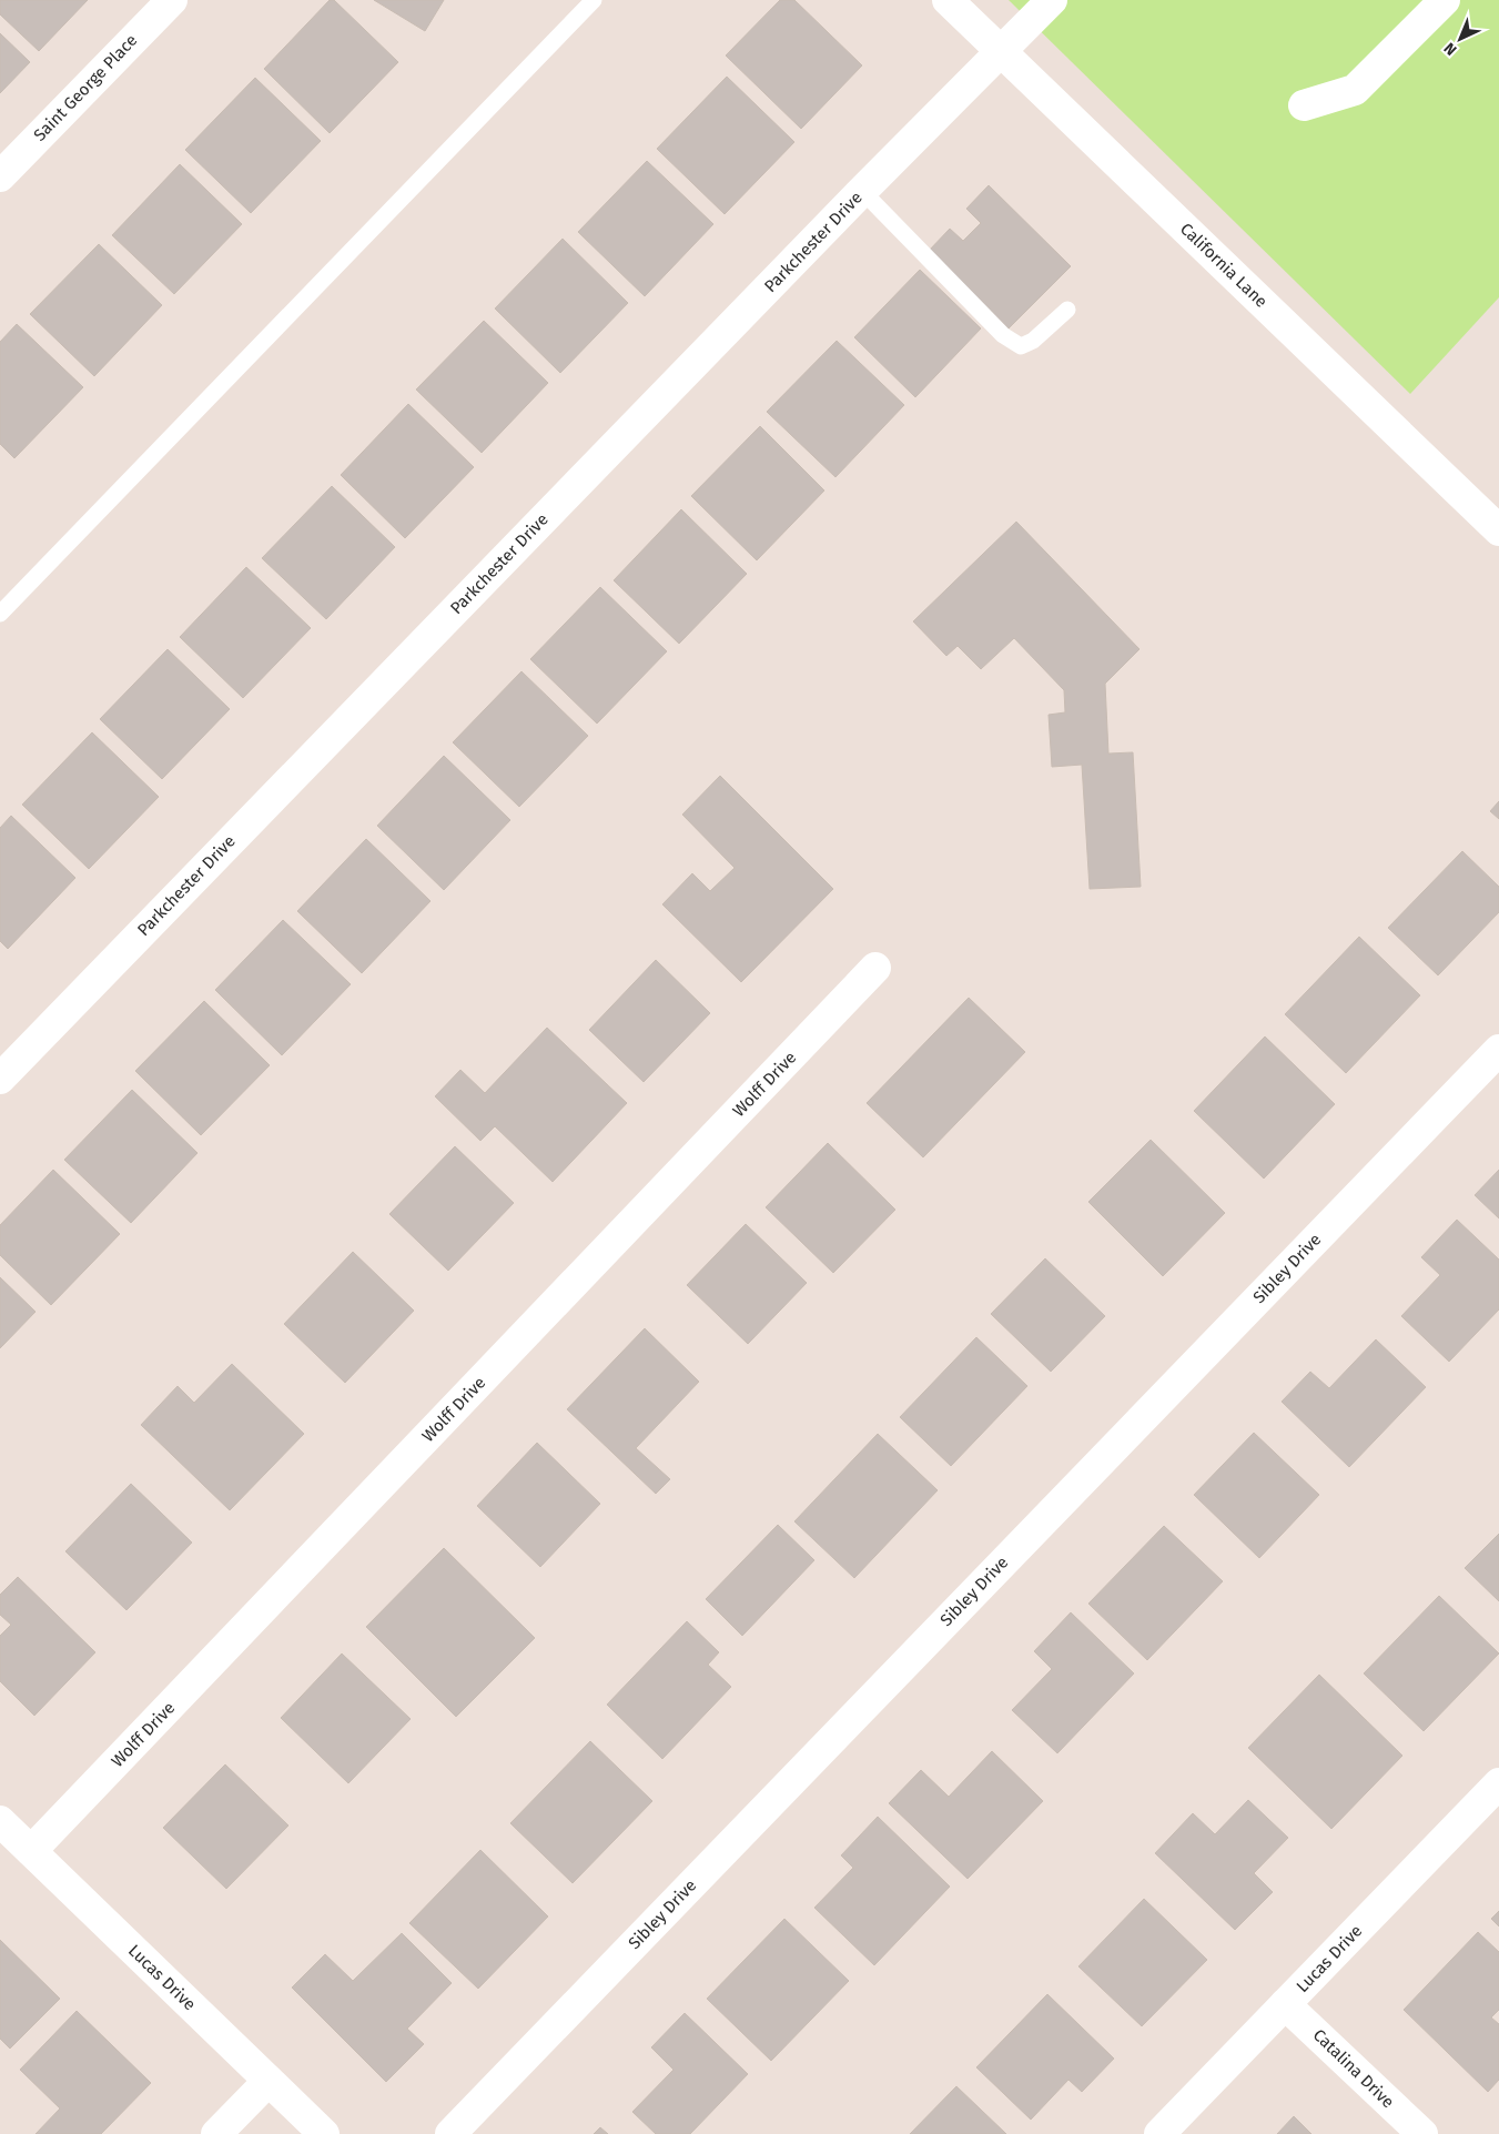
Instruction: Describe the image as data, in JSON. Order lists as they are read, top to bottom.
{
  "streets": {
    "street": [
      "Saint George Place",
      "Parkchester Drive",
      "California Lane",
      "Wolff Drive",
      "Sibley Drive",
      "Lucas Drive",
      "Catalina Drive"
    ]
  },
  "crossings": [
    ["Parkchester Drive", "California Lane"],
    ["Wolff Drive", "Lucas Drive"],
    ["Lucas Drive", "Catalina Drive"]
  ],
  "north": "bottom left"
}
